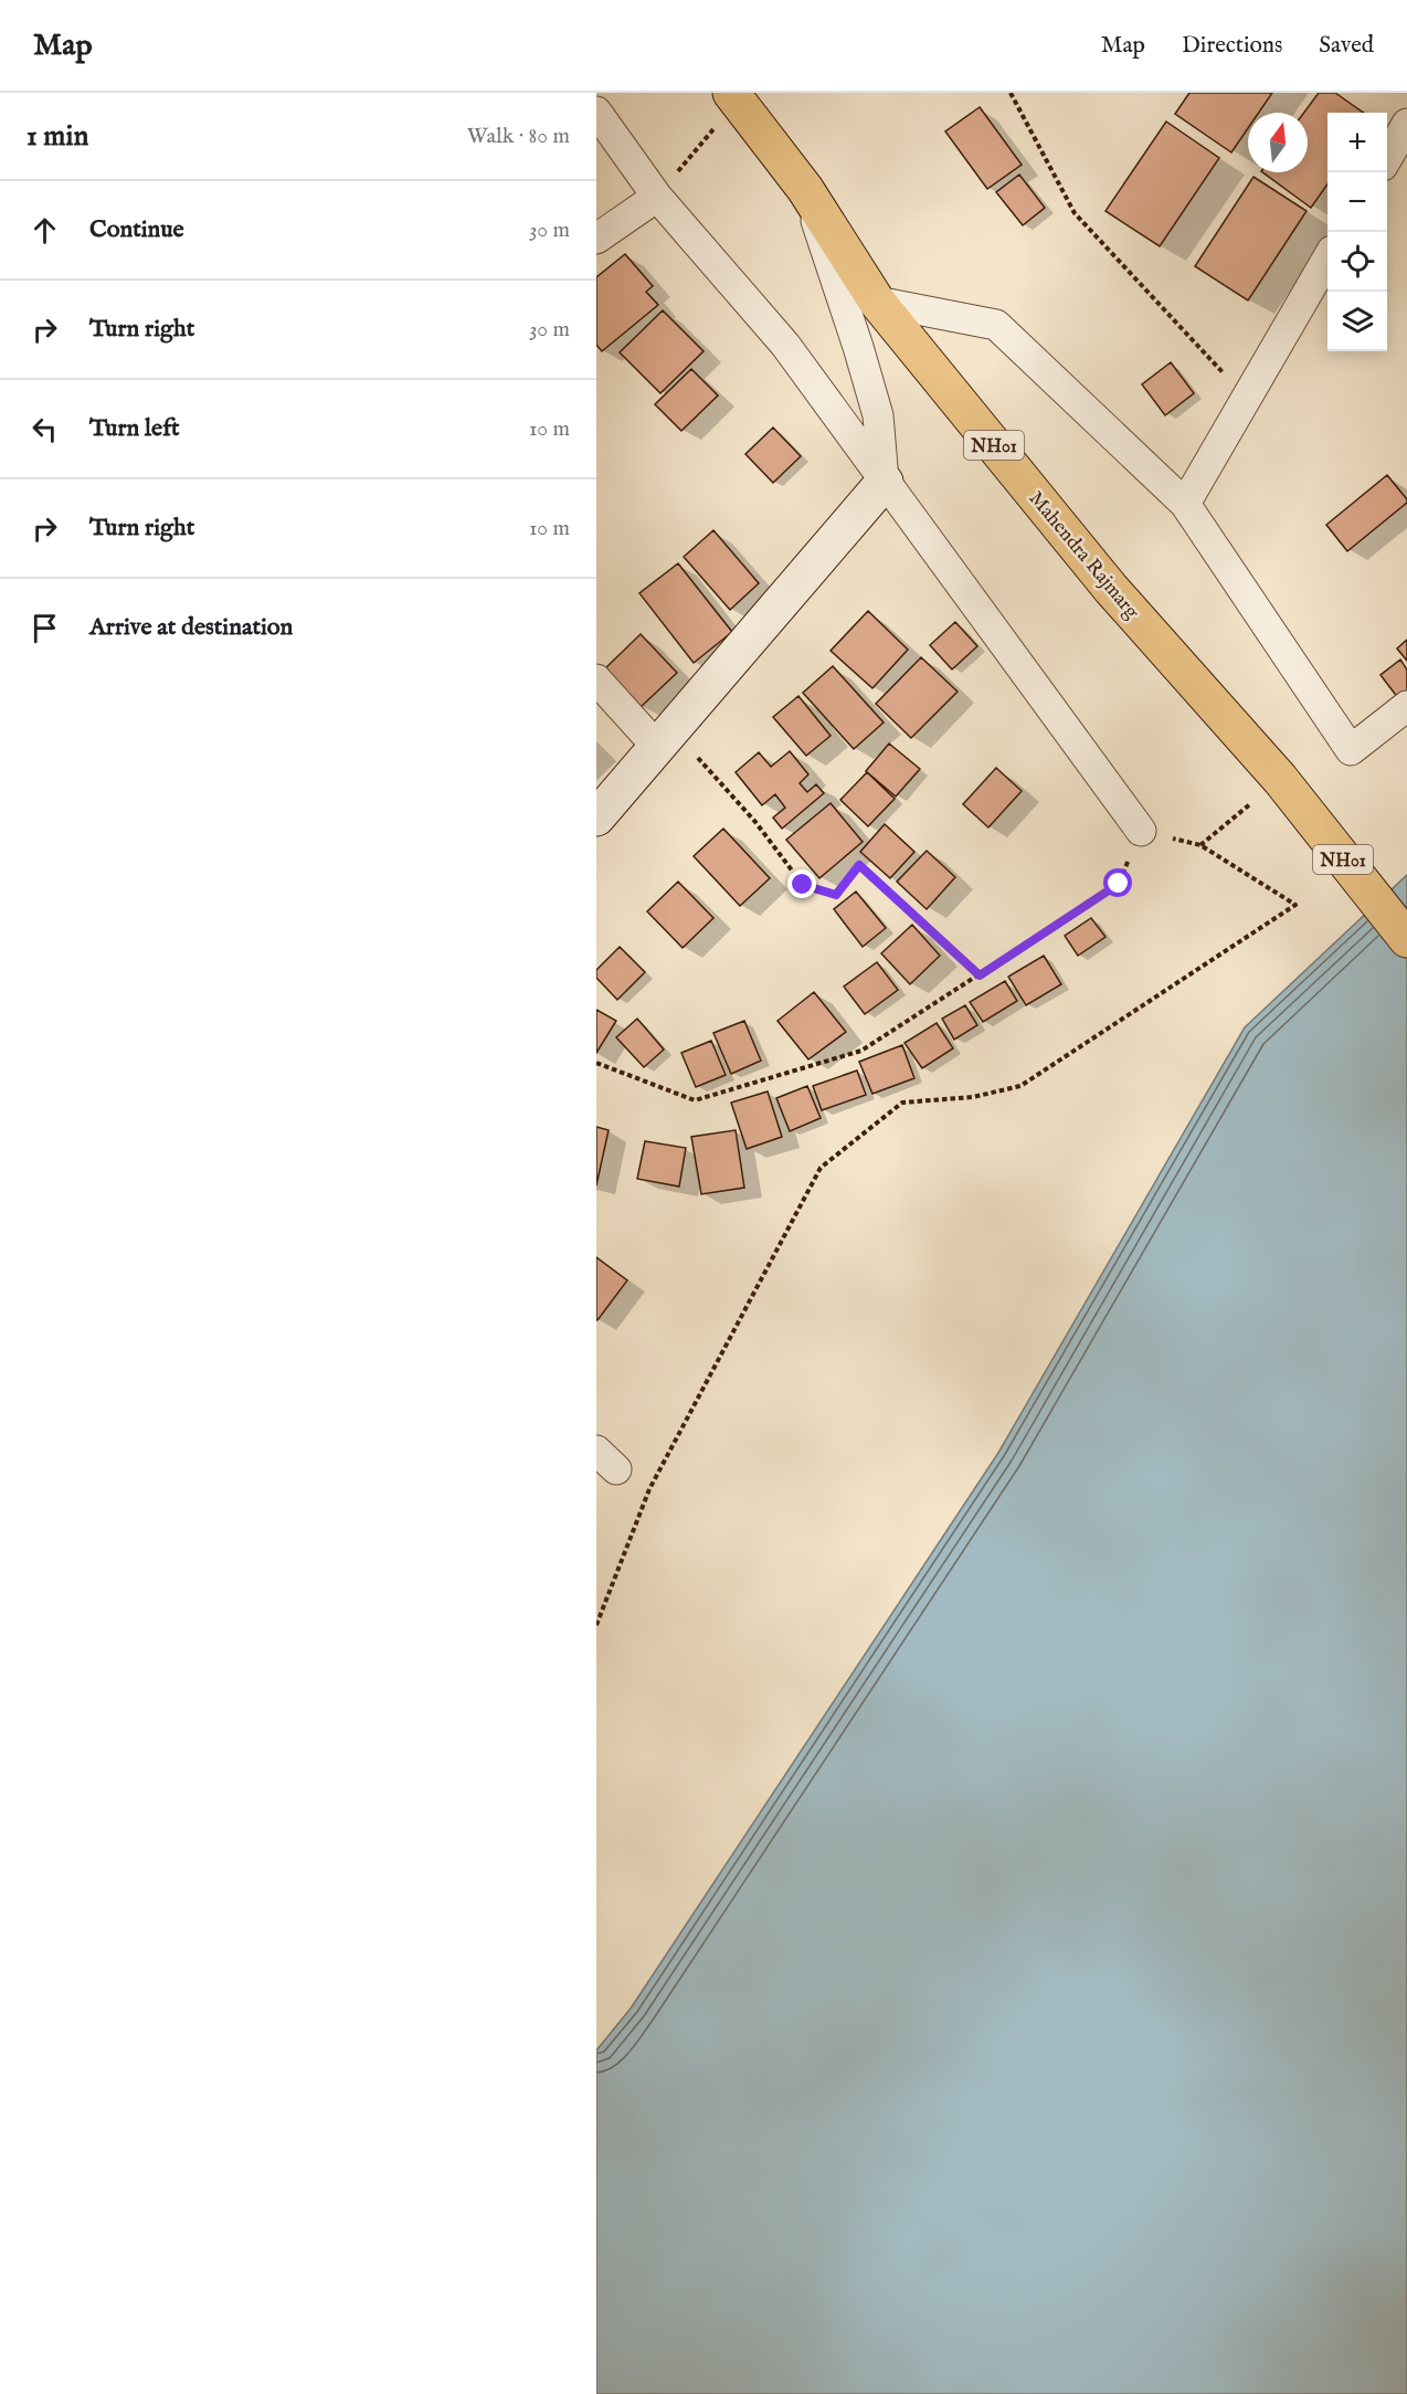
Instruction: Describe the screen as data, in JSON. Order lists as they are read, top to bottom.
{
  "streets": {
    "highway": ["NH01", "Mahendra Rajmarg"]
  },
  "north": "top",
  "page": {
    "header": "Map",
    "nav": ["Map", "Directions", "Saved"],
    "heading": ["1 min", "Walk · 80 m"],
    "map_buttons": ["+", "−"],
    "list": [
      ["Continue", "30 m"],
      ["Turn right", "30 m"],
      ["Turn left", "10 m"],
      ["Turn right", "10 m"],
      "Arrive at destination"
    ]
  }
}
